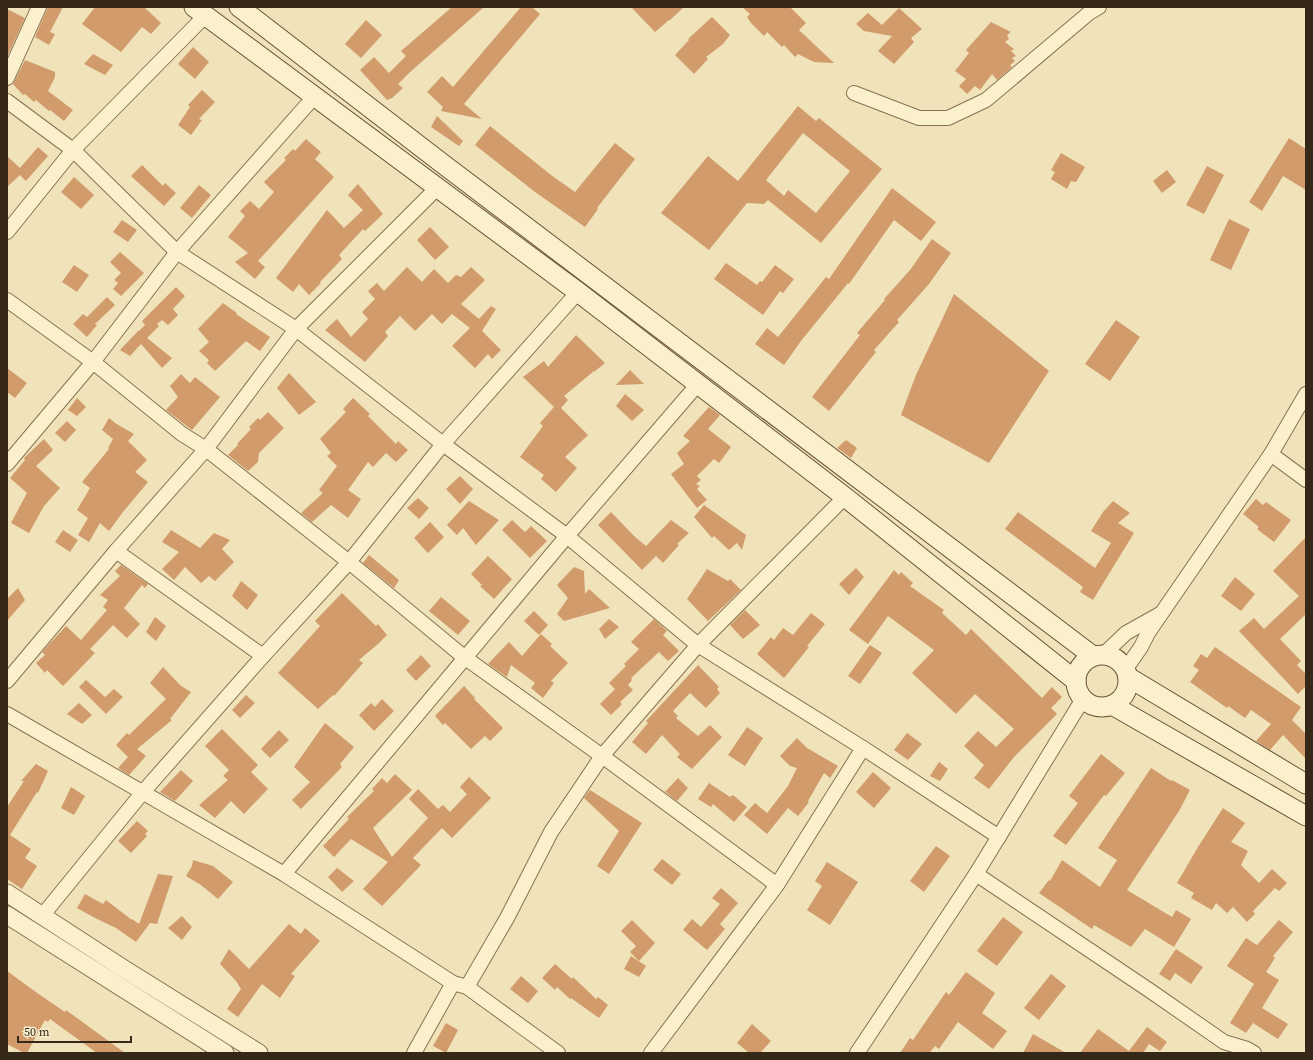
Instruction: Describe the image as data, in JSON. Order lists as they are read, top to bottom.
{
  "scale_bar": "50 m"
}
